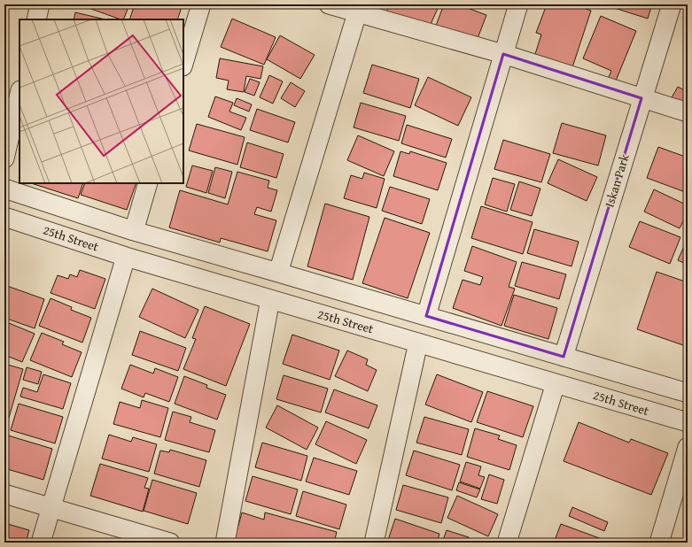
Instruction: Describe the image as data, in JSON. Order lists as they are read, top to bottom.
{
  "streets": {
    "street": ["Iskan Park", "25th Street"]
  }
}
